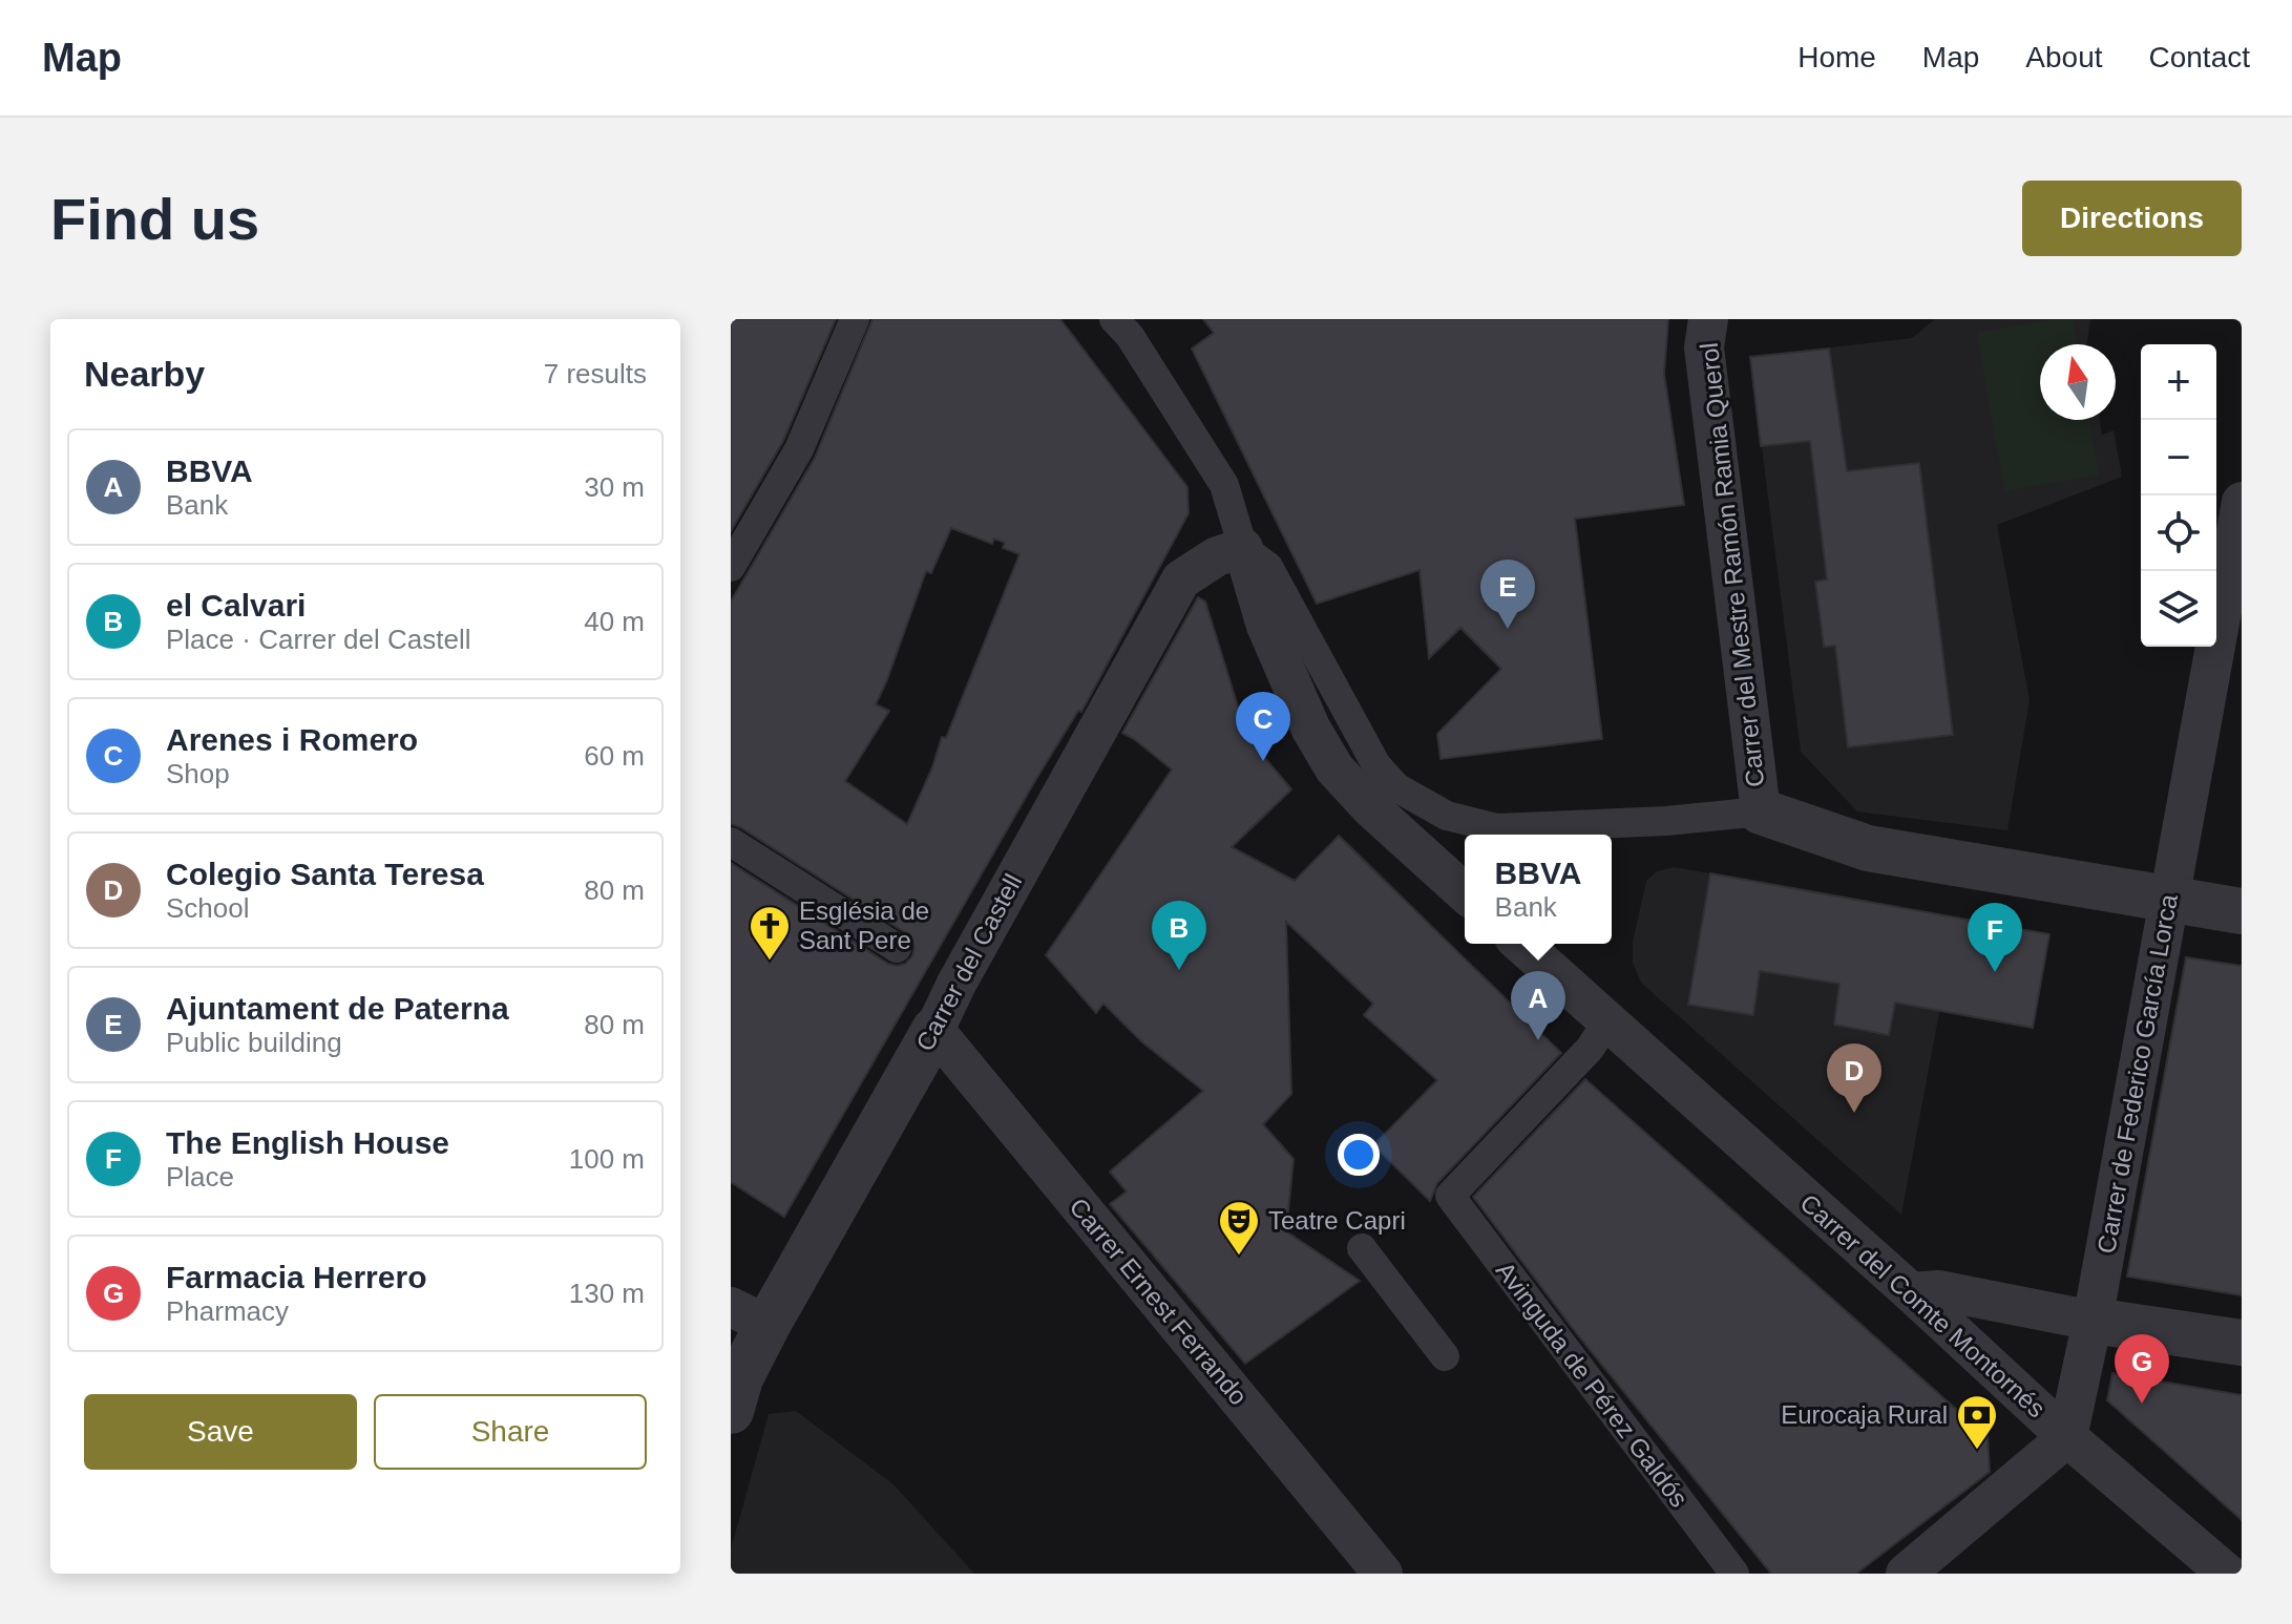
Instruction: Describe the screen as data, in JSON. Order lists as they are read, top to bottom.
{
  "streets": {
    "street": [
      "Carrer del Mestre Ramón Ramia Querol",
      "Carrer del Castell",
      "Carrer de Federico García Lorca",
      "Carrer Ernest Ferrando",
      "Carrer del Comte Montornés",
      "Avinguda de Pérez Galdós"
    ]
  },
  "crossings": [
    ["Carrer del Castell", "Carrer Ernest Ferrando"],
    ["Carrer de Federico García Lorca", "Carrer del Comte Montornés"],
    ["Carrer del Comte Montornés", "Avinguda de Pérez Galdós"]
  ],
  "places": {
    "church": ["Església de Sant Pere"],
    "theatre": ["Teatre Capri"],
    "bank": ["Eurocaja Rural"]
  },
  "north": "top",
  "page": {
    "header": "Map",
    "nav": [
      "Home",
      "Map",
      "About",
      "Contact"
    ],
    "buttons": [
      "Directions",
      ["Save", "Share"]
    ],
    "title": "Find us",
    "heading": ["Nearby", "7 results"],
    "map_buttons": ["+", "−"],
    "list": [
      {
        "mark": "A",
        "name": "BBVA",
        "note": "Bank",
        "value": "30 m"
      },
      {
        "mark": "B",
        "name": "el Calvari",
        "note": "Place · Carrer del Castell",
        "value": "40 m"
      },
      {
        "mark": "C",
        "name": "Arenes i Romero",
        "note": "Shop",
        "value": "60 m"
      },
      {
        "mark": "D",
        "name": "Colegio Santa Teresa",
        "note": "School",
        "value": "80 m"
      },
      {
        "mark": "E",
        "name": "Ajuntament de Paterna",
        "note": "Public building",
        "value": "80 m"
      },
      {
        "mark": "F",
        "name": "The English House",
        "note": "Place",
        "value": "100 m"
      },
      {
        "mark": "G",
        "name": "Farmacia Herrero",
        "note": "Pharmacy",
        "value": "130 m"
      }
    ],
    "pins": [
      "E",
      "C",
      "B",
      "F",
      "A",
      "D",
      "G"
    ],
    "popup": ["BBVA", "Bank"]
  }
}
